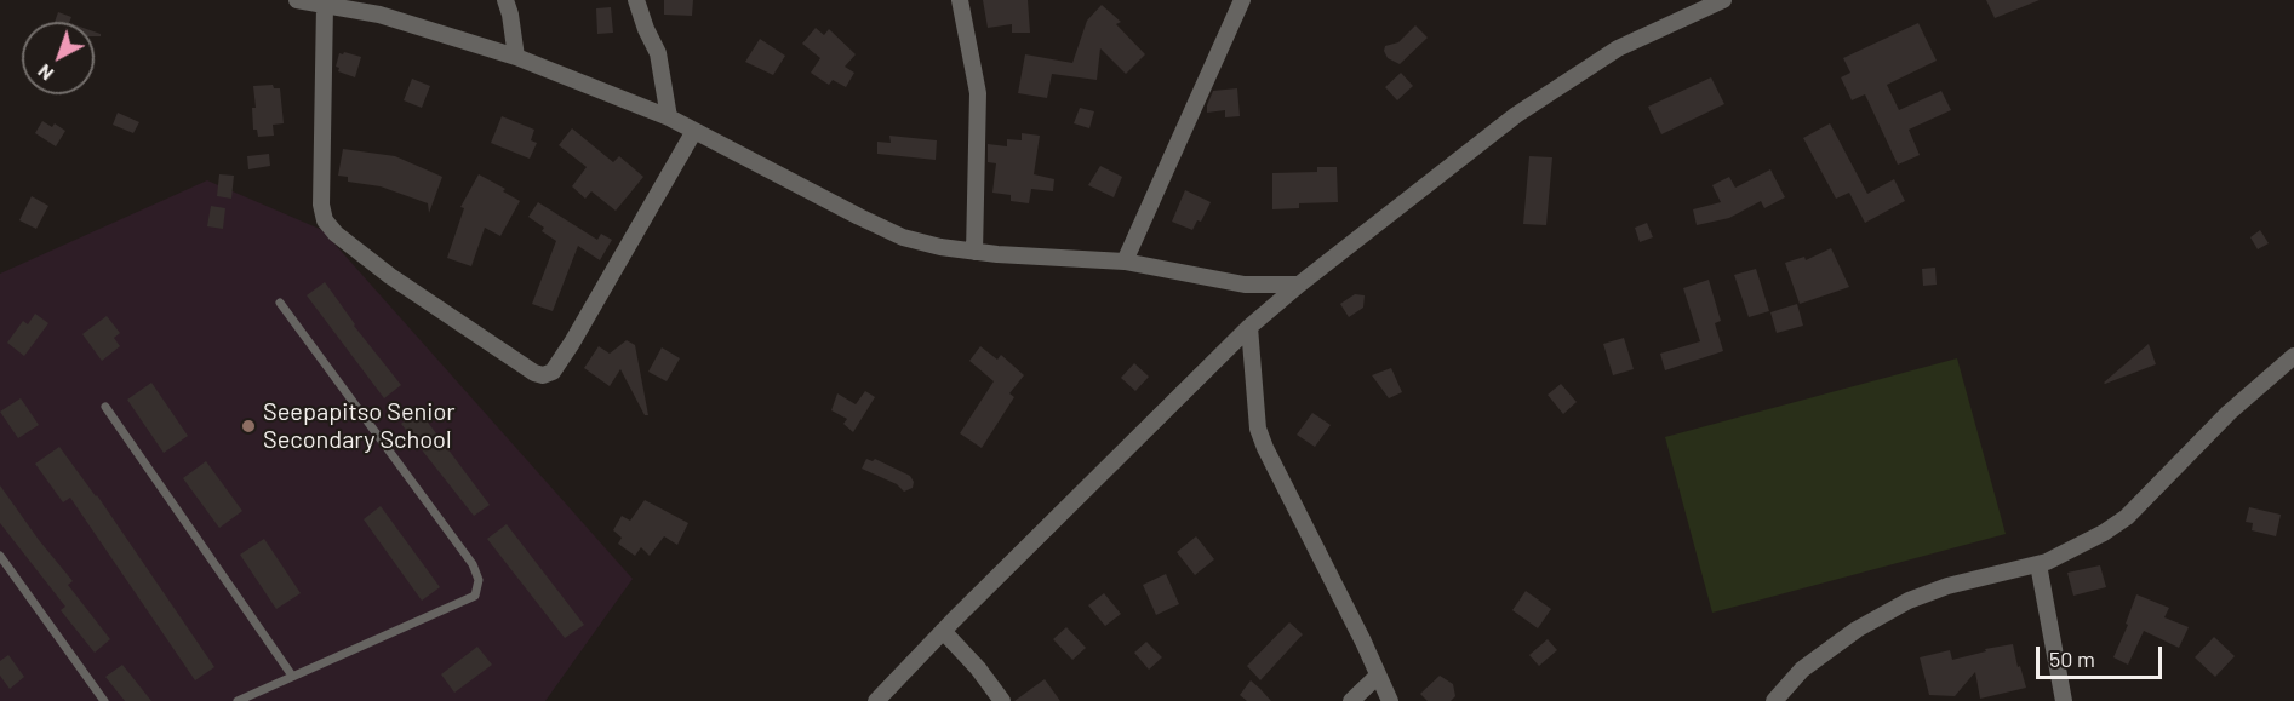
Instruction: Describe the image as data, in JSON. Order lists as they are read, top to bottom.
{
  "places": ["Seepapitso Senior Secondary School"],
  "scale_bar": "50 m",
  "north": "bottom left"
}
